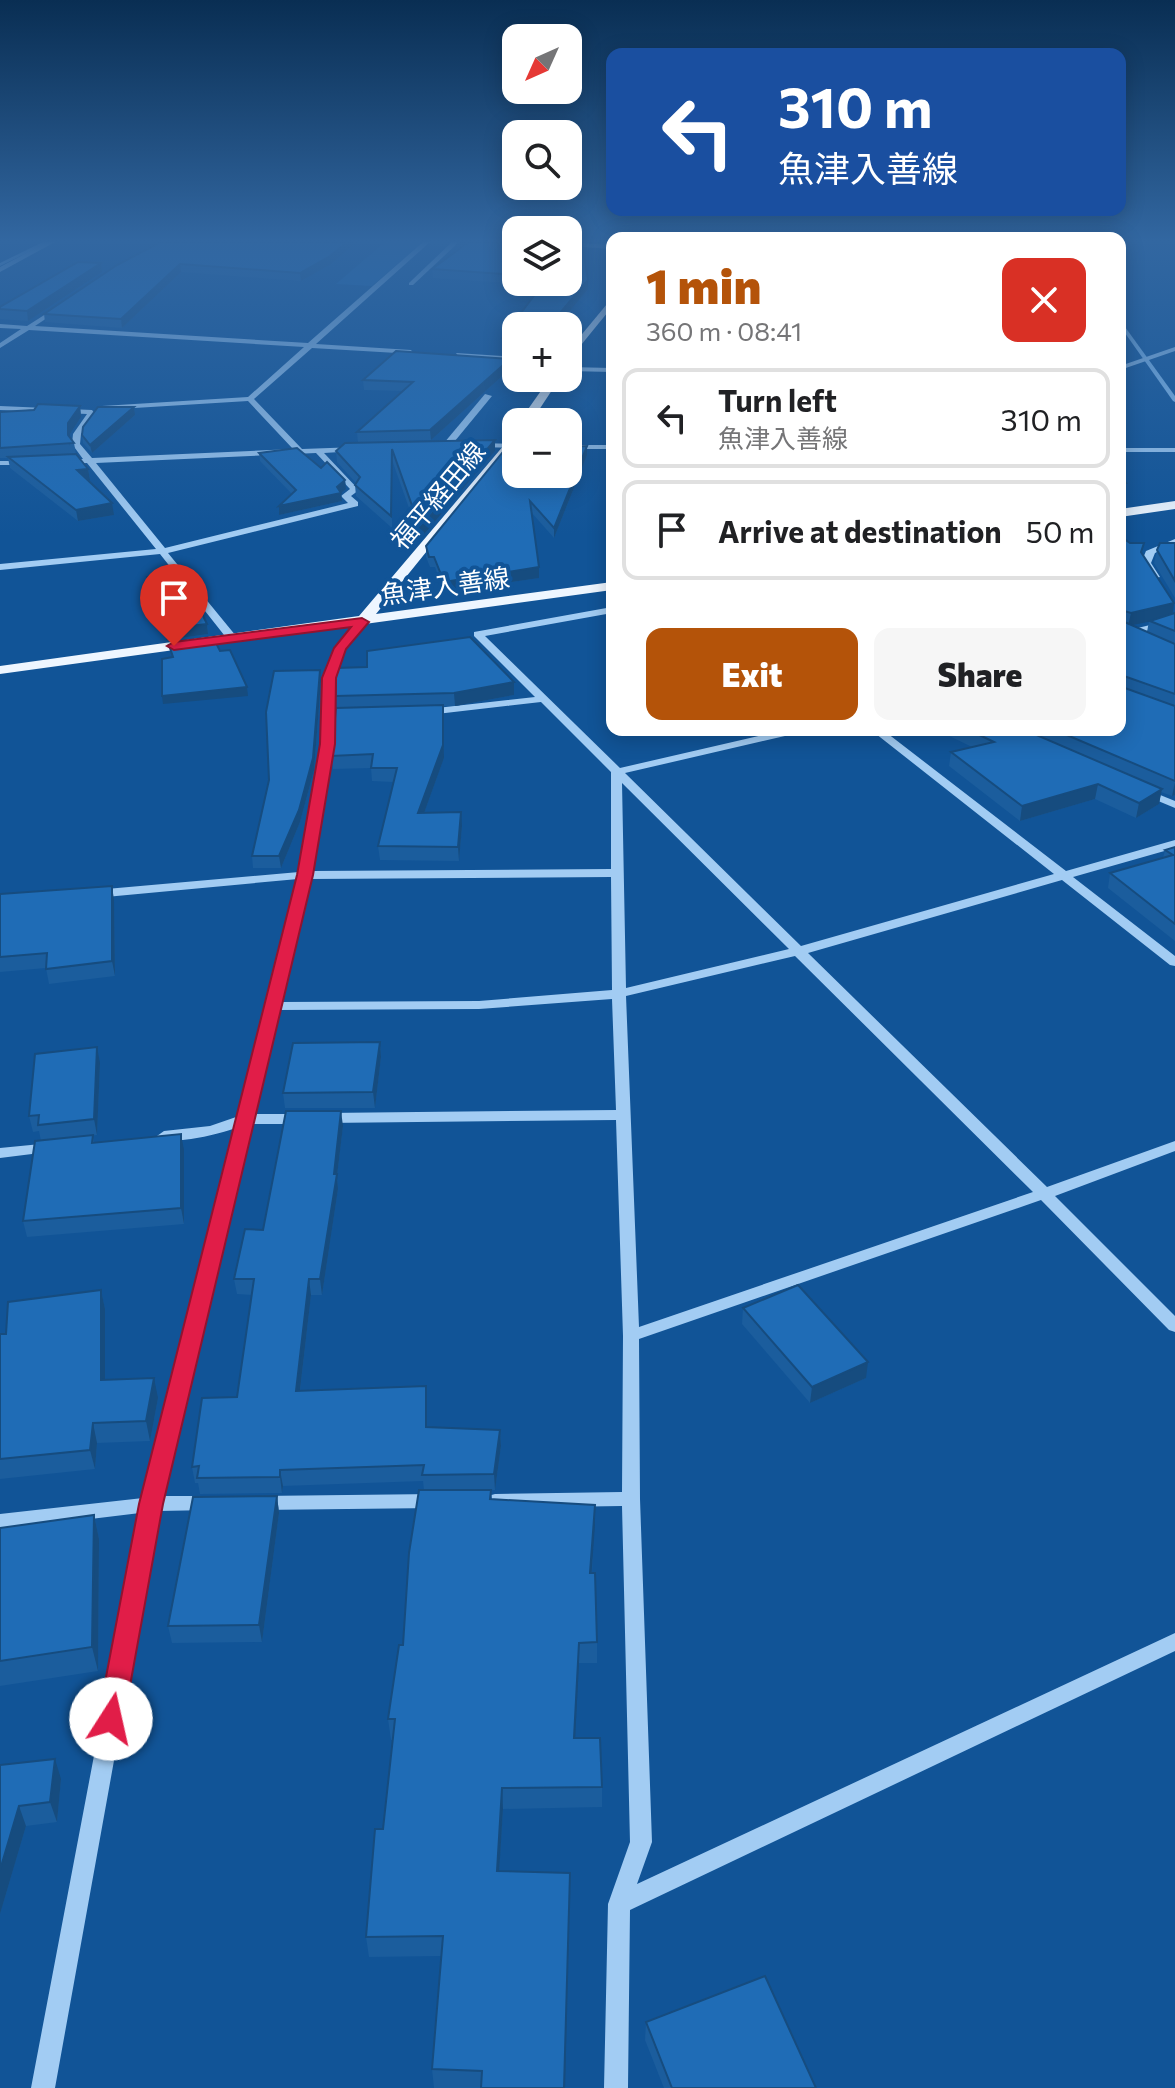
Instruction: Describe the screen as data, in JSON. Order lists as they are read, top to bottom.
{
  "streets": {
    "main road": ["福平経田線", "魚津入善線"]
  },
  "crossings": [
    ["福平経田線", "魚津入善線"]
  ],
  "north": "bottom left",
  "page": {
    "map_buttons": ["+", "−"],
    "turn": ["310 m", "魚津入善線"],
    "heading": ["1 min", "360 m · 08:41"],
    "list": [
      {
        "name": "Turn left",
        "note": "魚津入善線",
        "value": "310 m"
      },
      {
        "name": "Arrive at destination",
        "value": "50 m"
      }
    ],
    "buttons": ["Exit", "Share"]
  }
}
